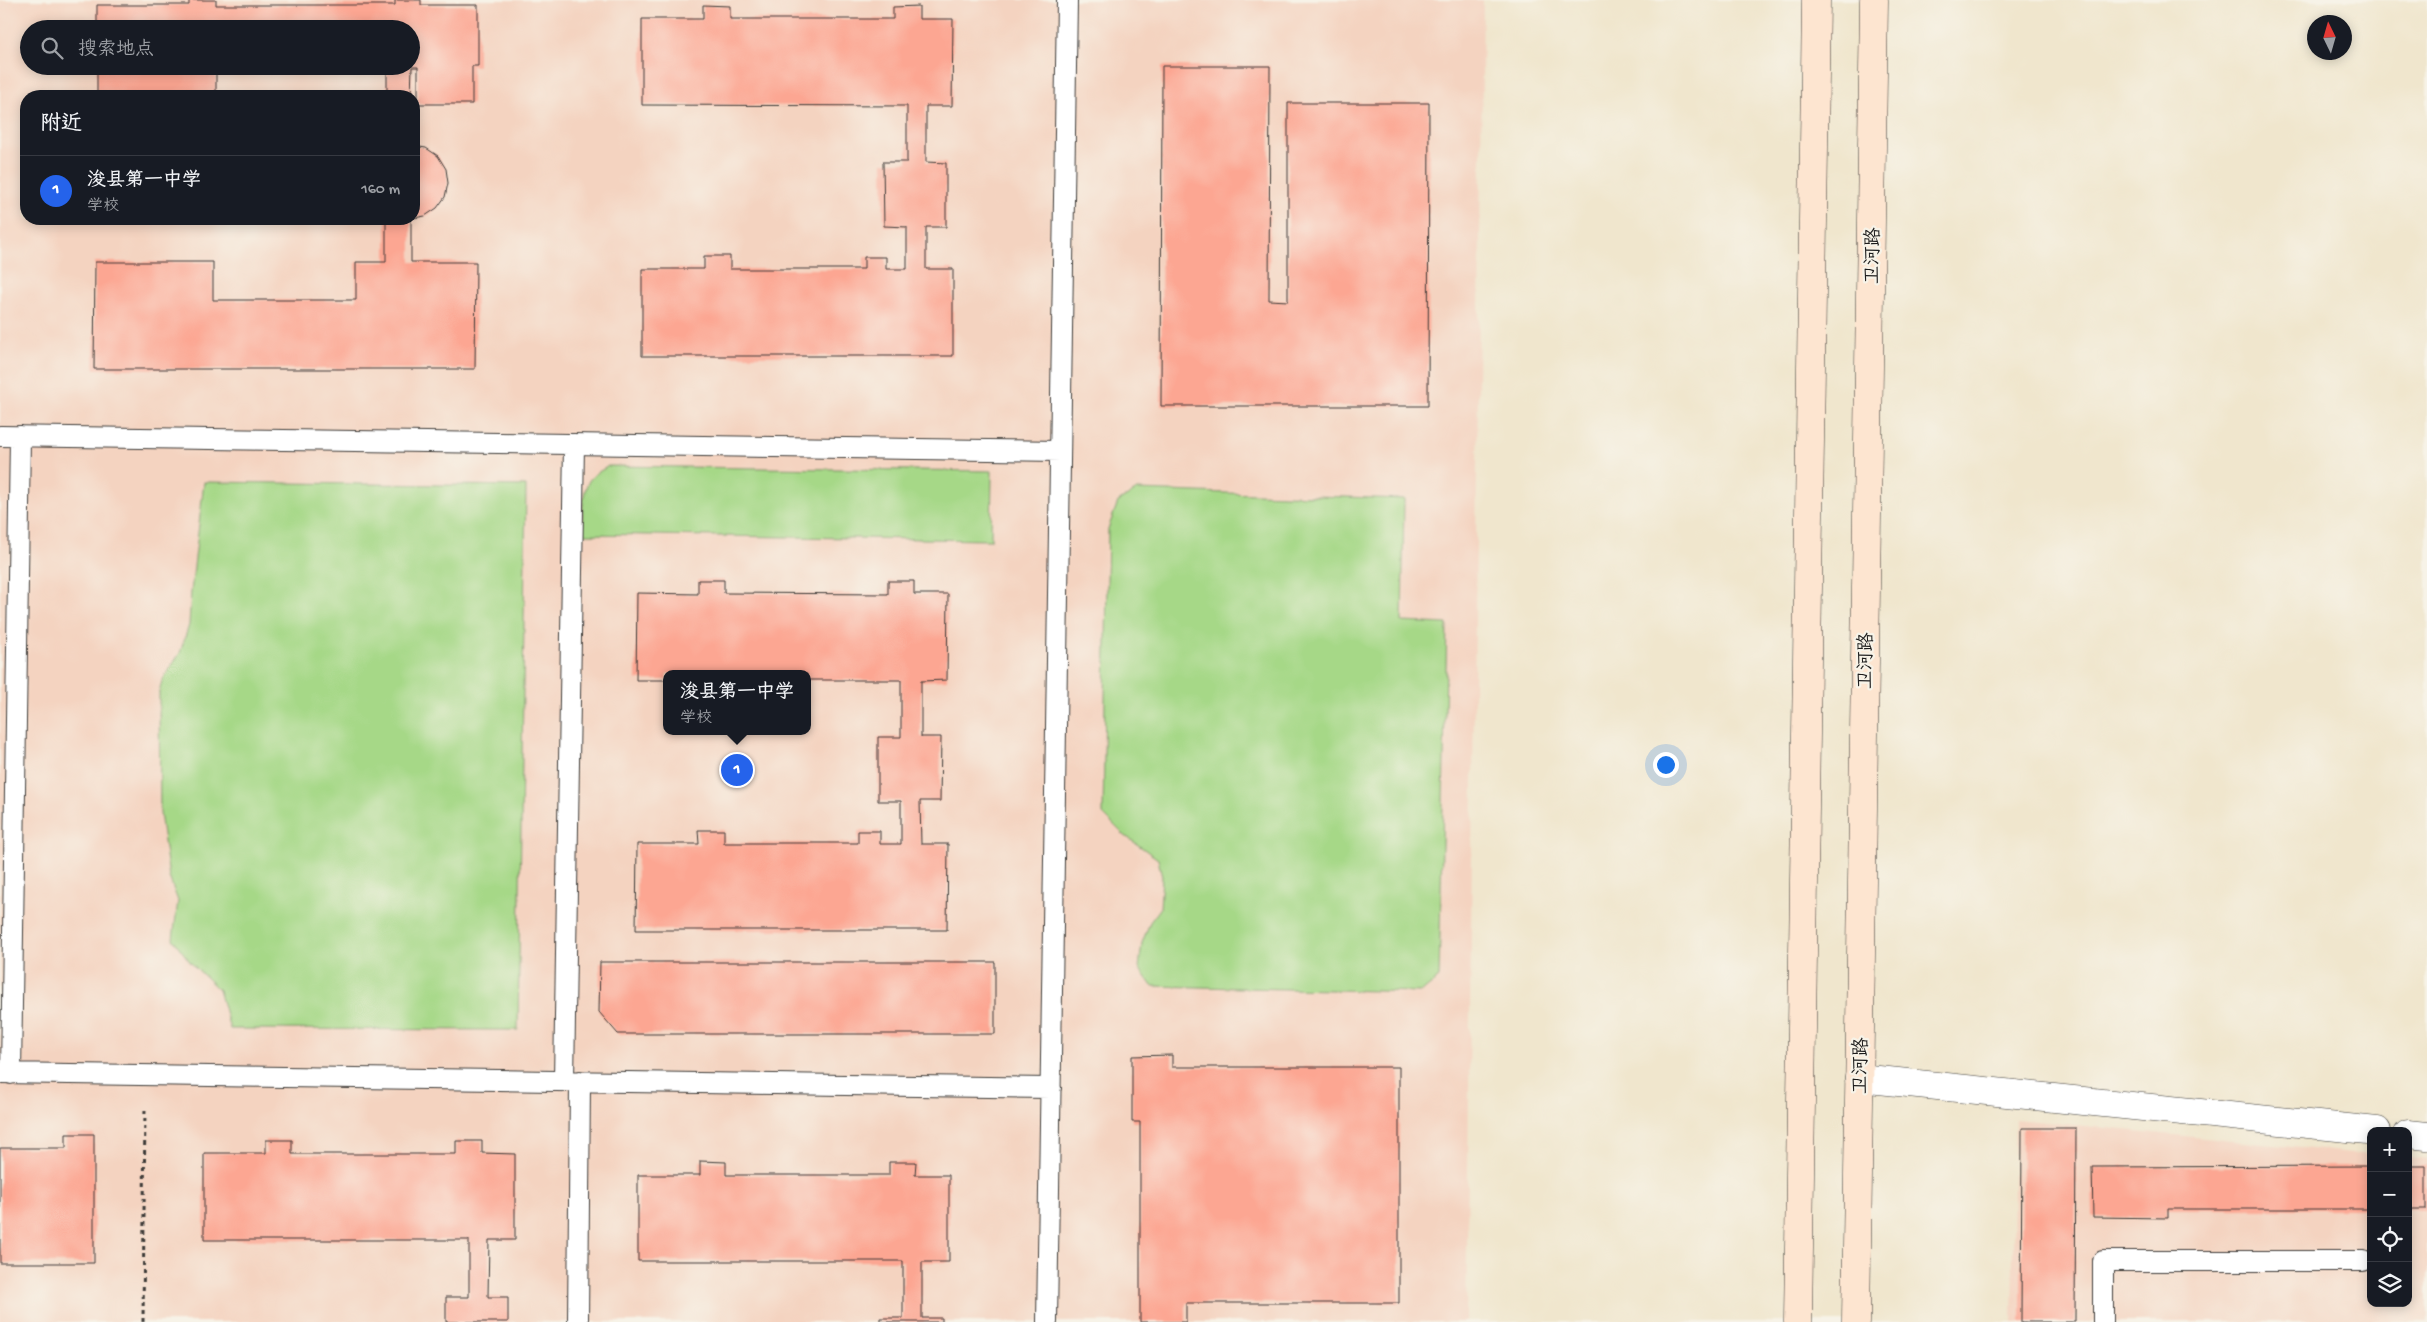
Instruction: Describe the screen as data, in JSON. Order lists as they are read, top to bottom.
{
  "streets": {
    "street": ["卫河路"]
  },
  "north": "top",
  "page": {
    "search": "搜索地点",
    "heading": "附近",
    "list": [
      {
        "mark": "1",
        "name": "浚县第一中学",
        "note": "学校",
        "value": "160 m"
      }
    ],
    "popup": ["浚县第一中学", "学校"],
    "pins": "1",
    "map_buttons": ["+", "−"]
  }
}
